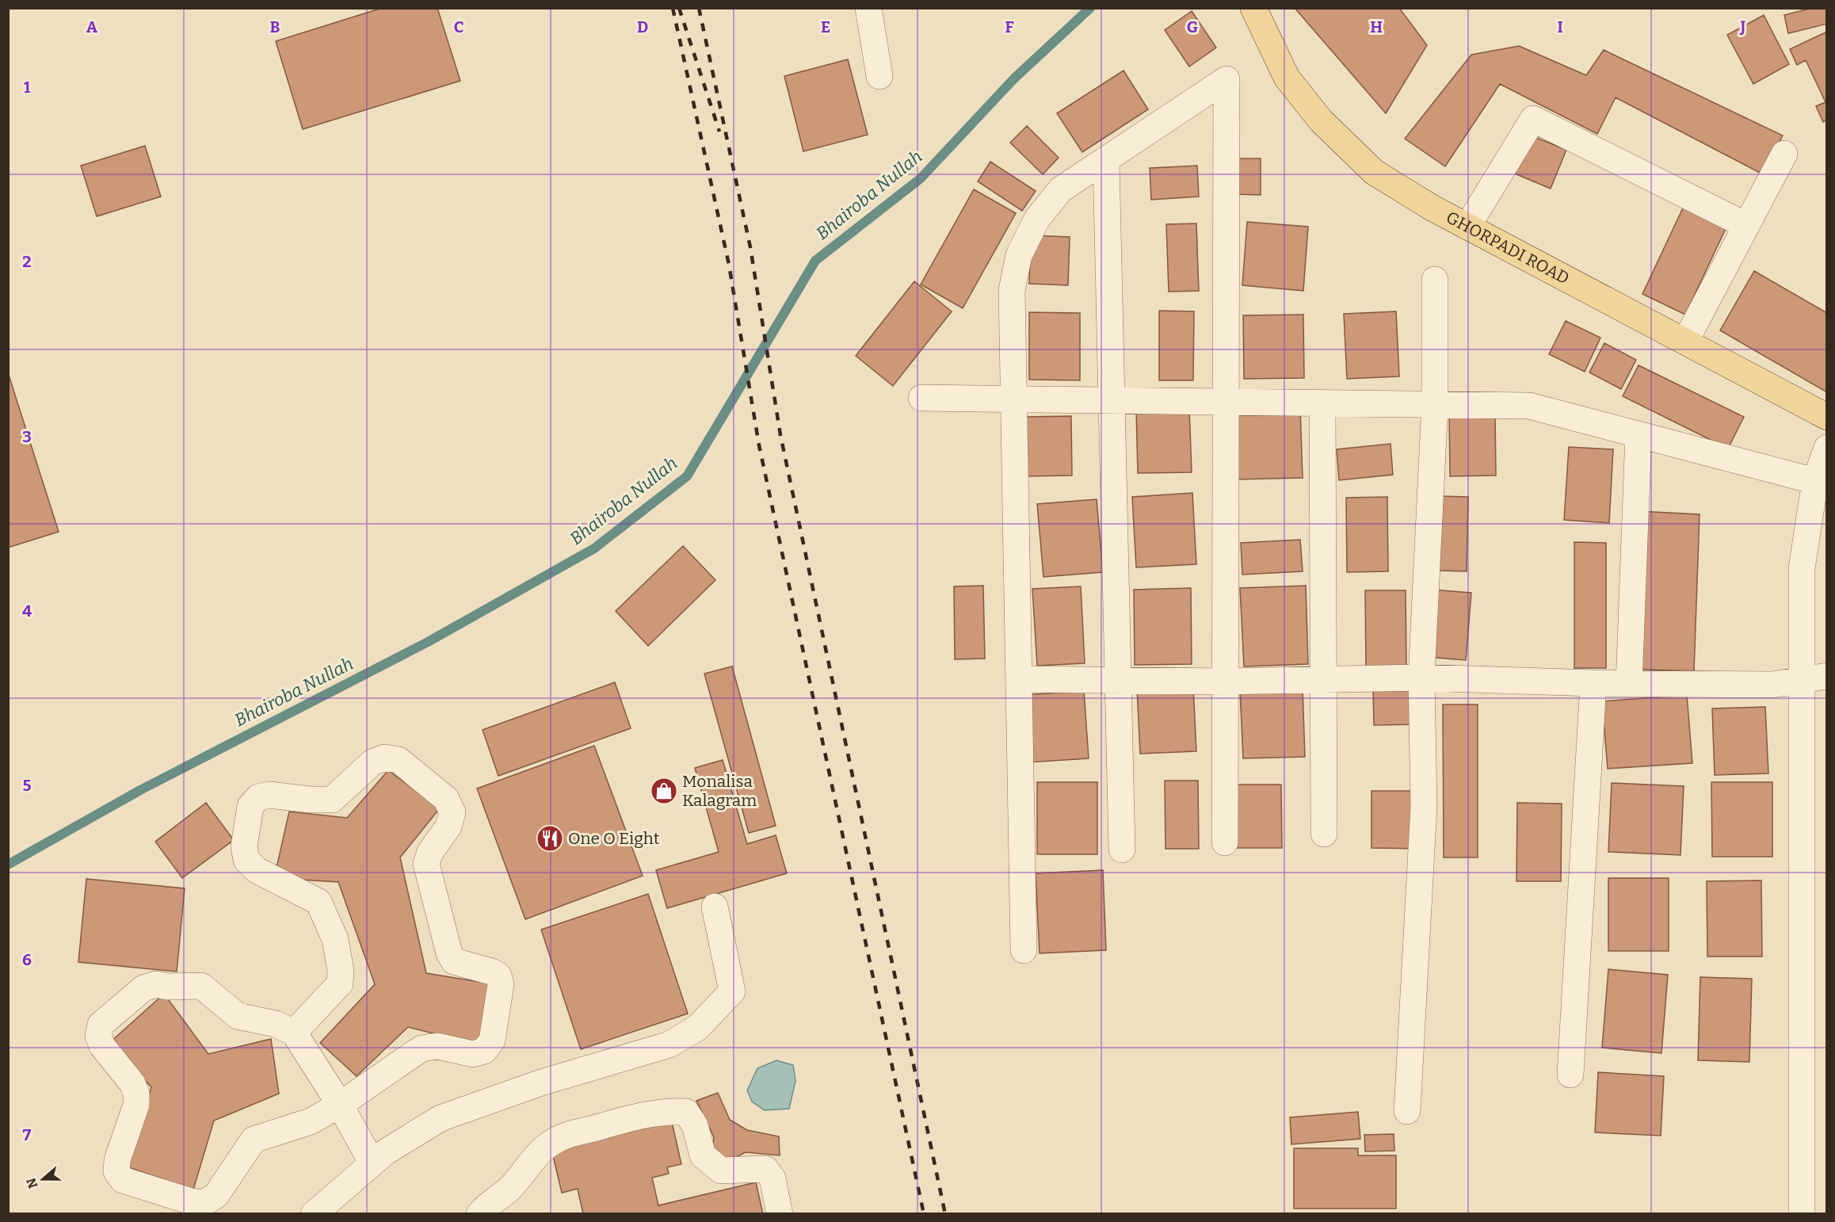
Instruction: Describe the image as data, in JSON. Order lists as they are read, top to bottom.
{
  "streets": {
    "main road": ["GHORPADI ROAD"]
  },
  "water": ["Bhairoba Nullah"],
  "places": {
    "shop": ["Monalisa Kalagram"],
    "restaurant": ["One O Eight"]
  },
  "north": "left",
  "grid": {
    "columns": [
      "A",
      "B",
      "C",
      "D",
      "E",
      "F",
      "G",
      "H",
      "I",
      "J"
    ],
    "rows": [
      "1",
      "2",
      "3",
      "4",
      "5",
      "6",
      "7"
    ]
  }
}
